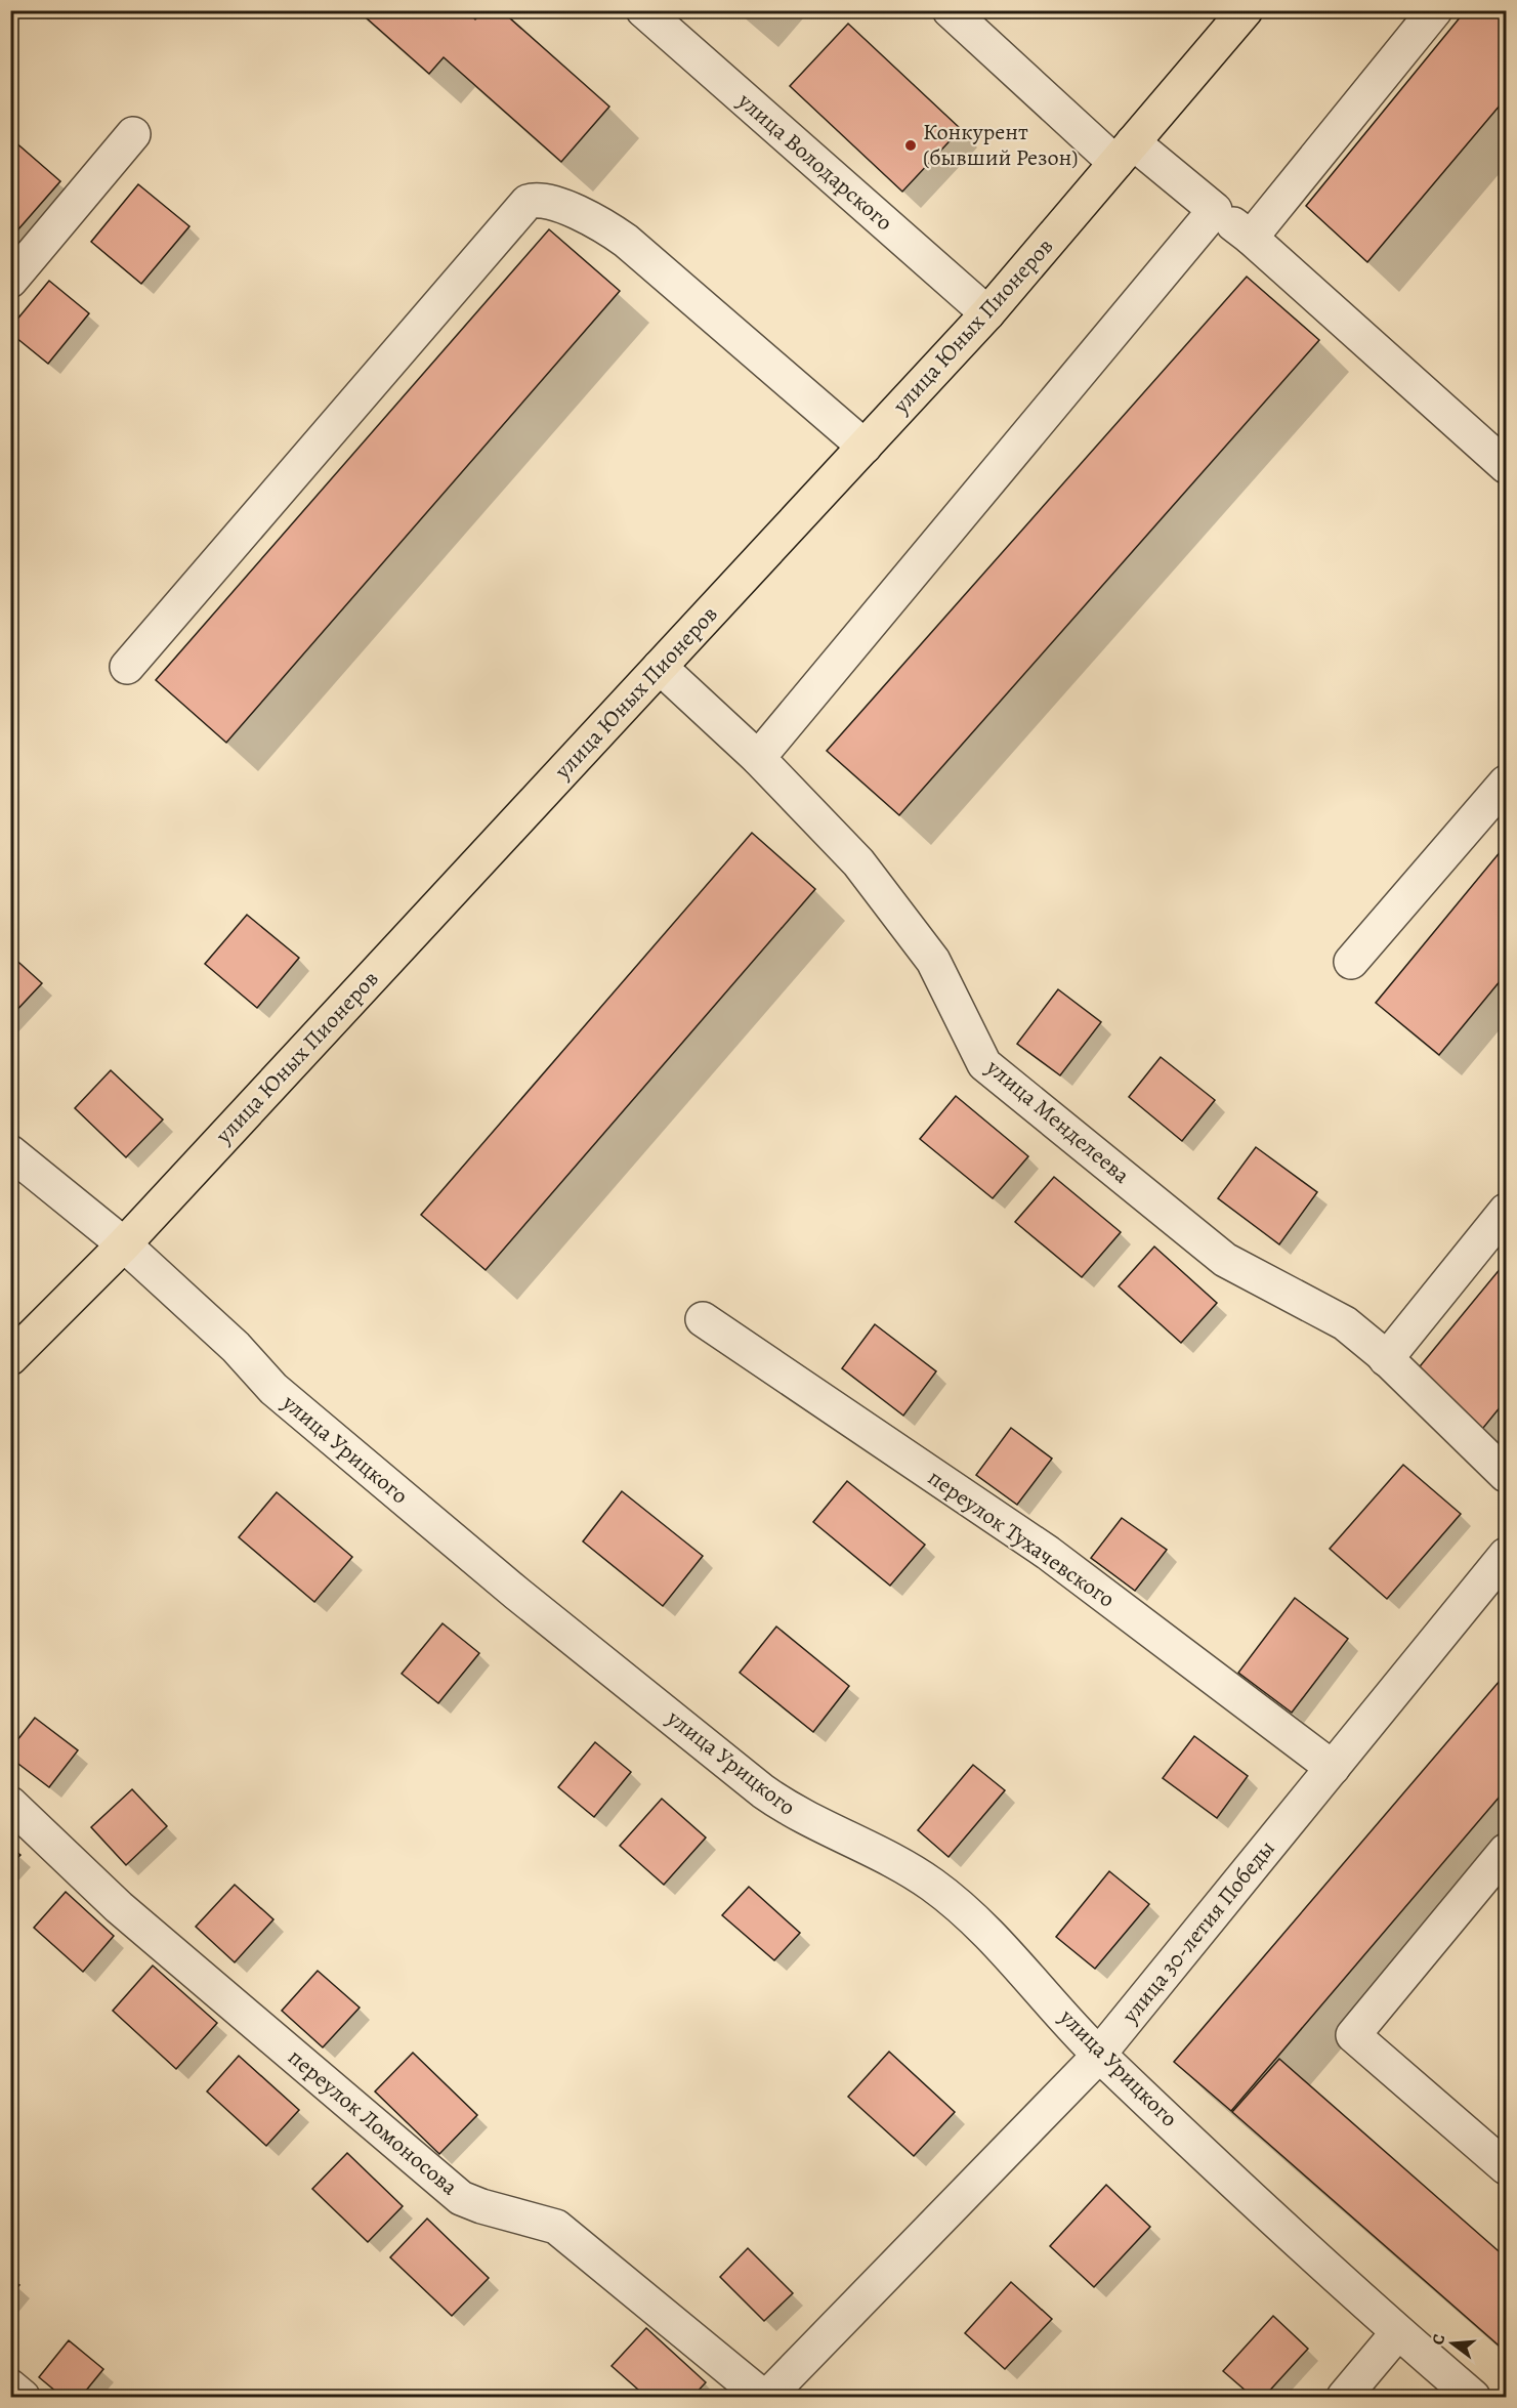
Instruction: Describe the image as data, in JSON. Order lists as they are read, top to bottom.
{
  "streets": {
    "main road": ["улица Юных Пионеров"],
    "street": [
      "улица Володарского",
      "улица Менделеева",
      "улица Урицкого",
      "переулок Тухачевского",
      "улица 30-летия Победы",
      "переулок Ломоносова"
    ]
  },
  "crossings": [
    ["улица Володарского", "улица Юных Пионеров"],
    ["улица Юных Пионеров", "улица Менделеева"],
    ["улица Юных Пионеров", "улица Урицкого"],
    ["улица Урицкого", "улица 30-летия Победы"],
    ["переулок Тухачевского", "улица 30-летия Победы"],
    ["улица 30-летия Победы", "переулок Ломоносова"]
  ],
  "places": ["Конкурент (бывший Резон)"],
  "north": "left"
}
